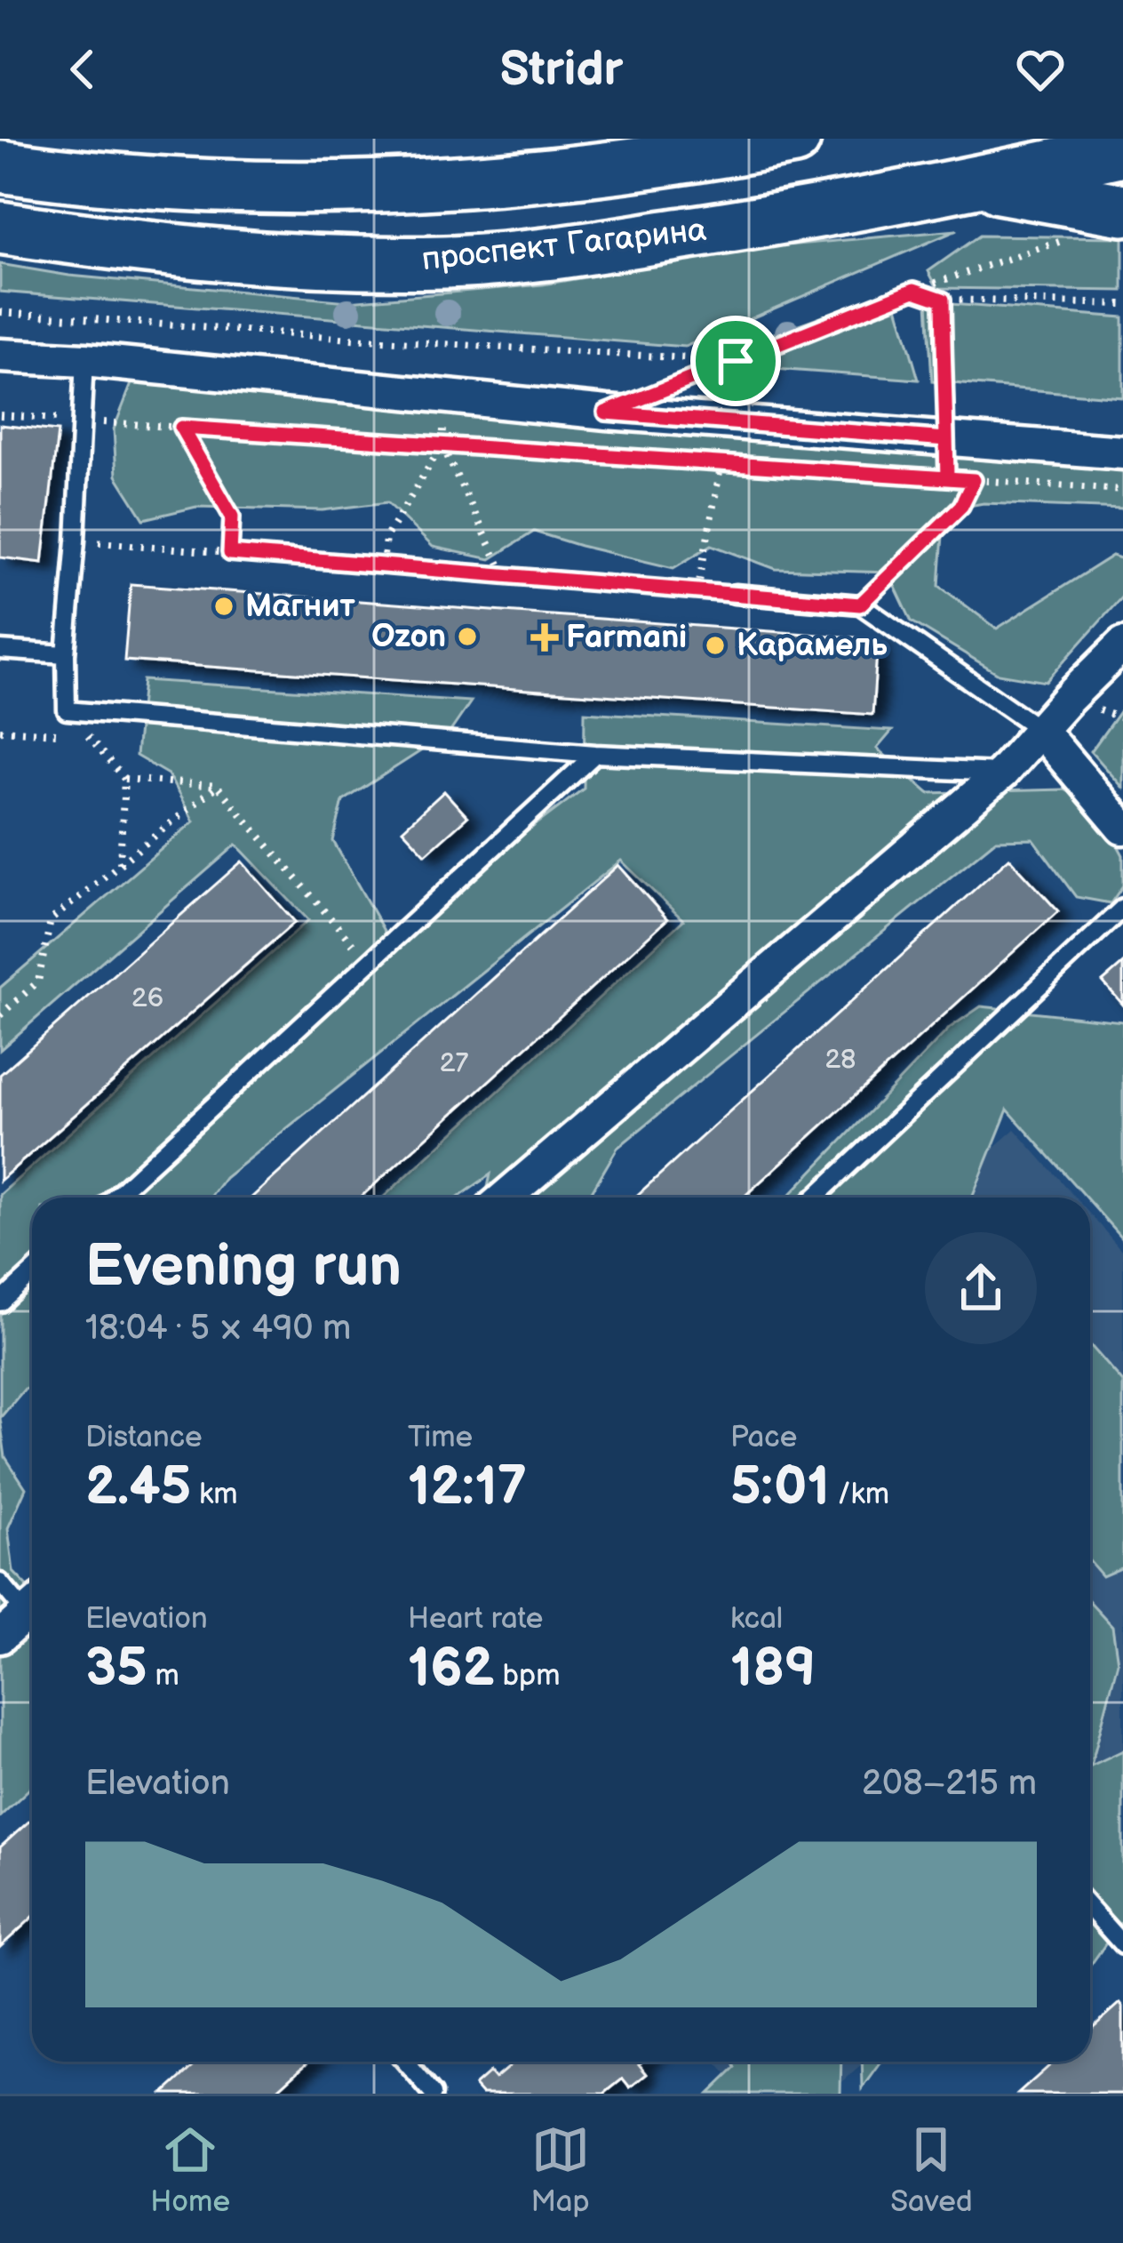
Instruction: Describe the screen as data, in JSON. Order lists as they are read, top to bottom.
{
  "streets": {
    "main road": ["проспект Гагарина"]
  },
  "places": {
    "other": ["Магнит", "Ozon", "Карамель"],
    "health": ["Farmani"]
  },
  "house_numbers": ["26", "28", "27"],
  "page": {
    "header": "Stridr",
    "heading": ["Evening run", "18:04 · 5 × 490 m"],
    "stats": [
      ["Distance", "2.45 km"],
      ["Time", "12:17"],
      ["Pace", "5:01 /km"],
      ["Elevation", "35 m"],
      ["Heart rate", "162 bpm"],
      ["kcal", "189"]
    ],
    "chart": ["Elevation", "208–215 m"],
    "tabs": ["Home", "Map", "Saved"]
  }
}
